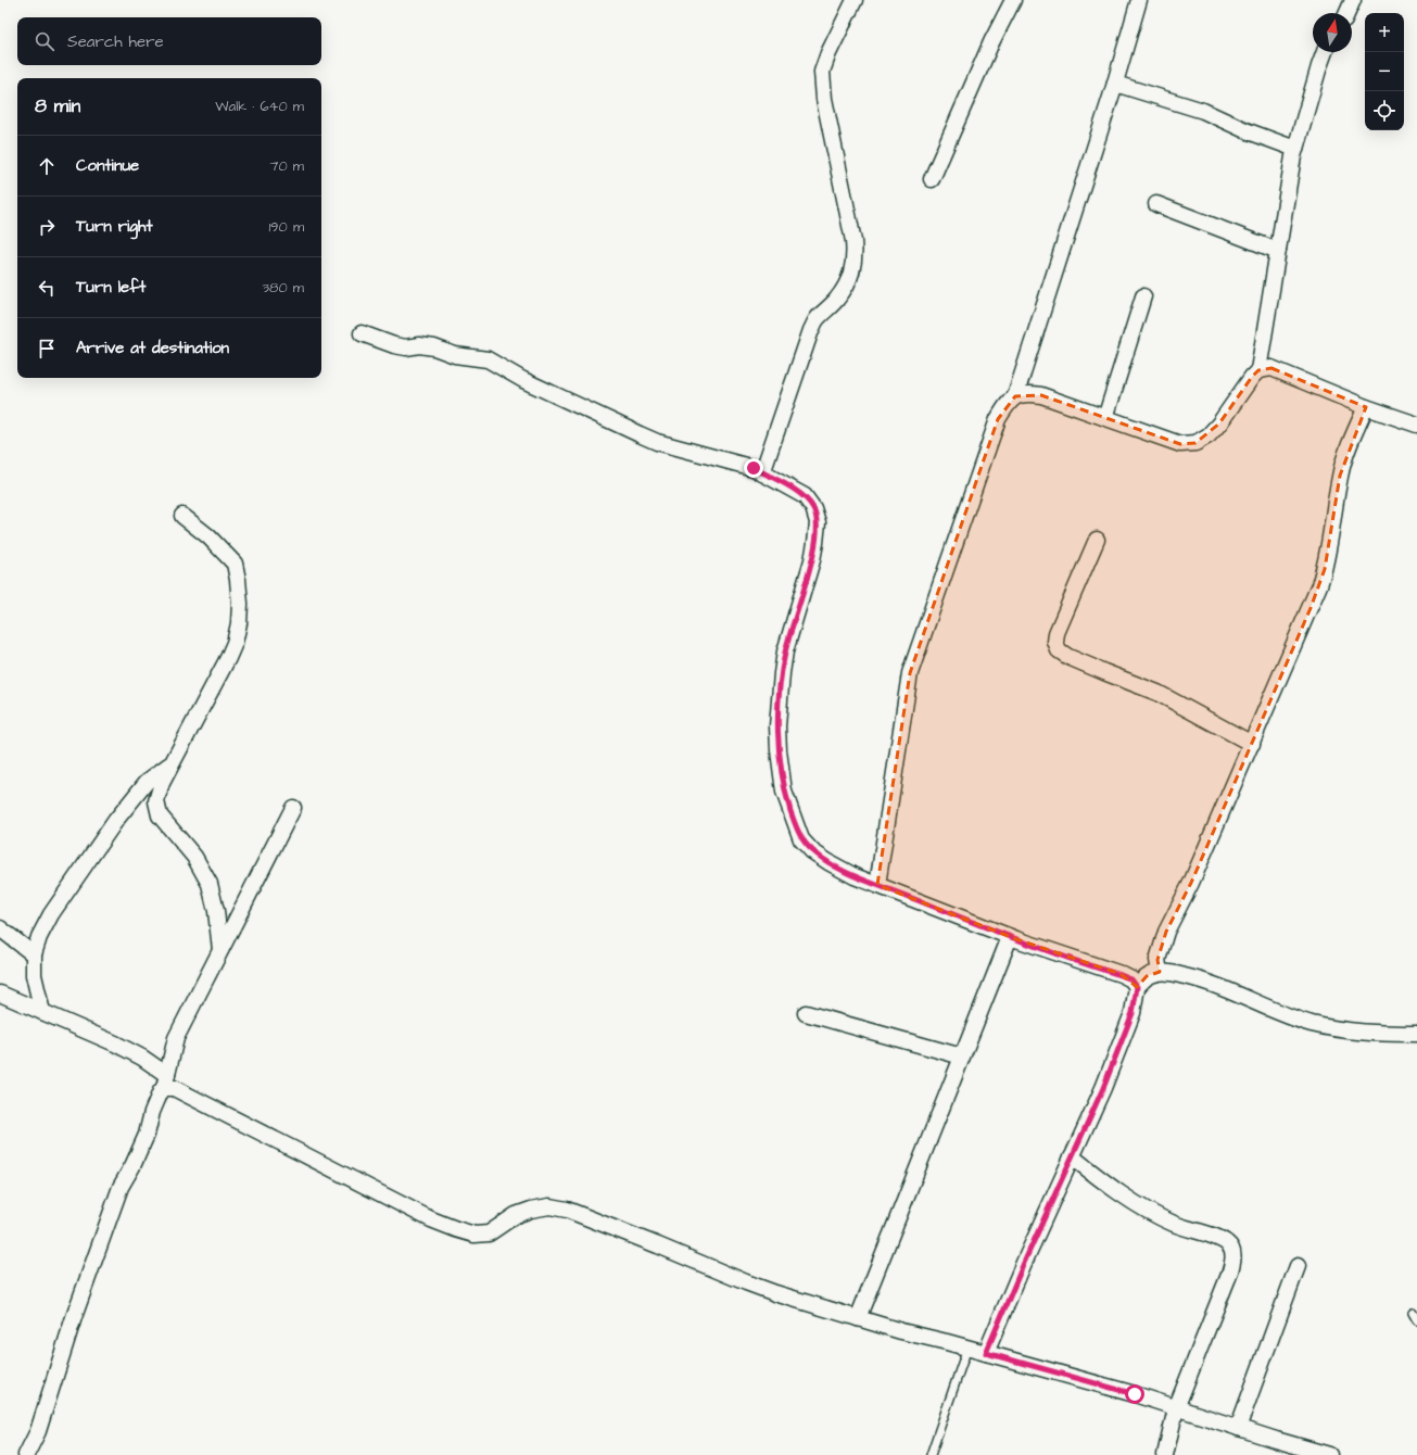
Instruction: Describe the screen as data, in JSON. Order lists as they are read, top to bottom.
{
  "north": "top",
  "page": {
    "map_buttons": ["+", "−"],
    "search": "Search here",
    "heading": ["8 min", "Walk · 640 m"],
    "list": [
      ["Continue", "70 m"],
      ["Turn right", "190 m"],
      ["Turn left", "380 m"],
      "Arrive at destination"
    ]
  }
}
